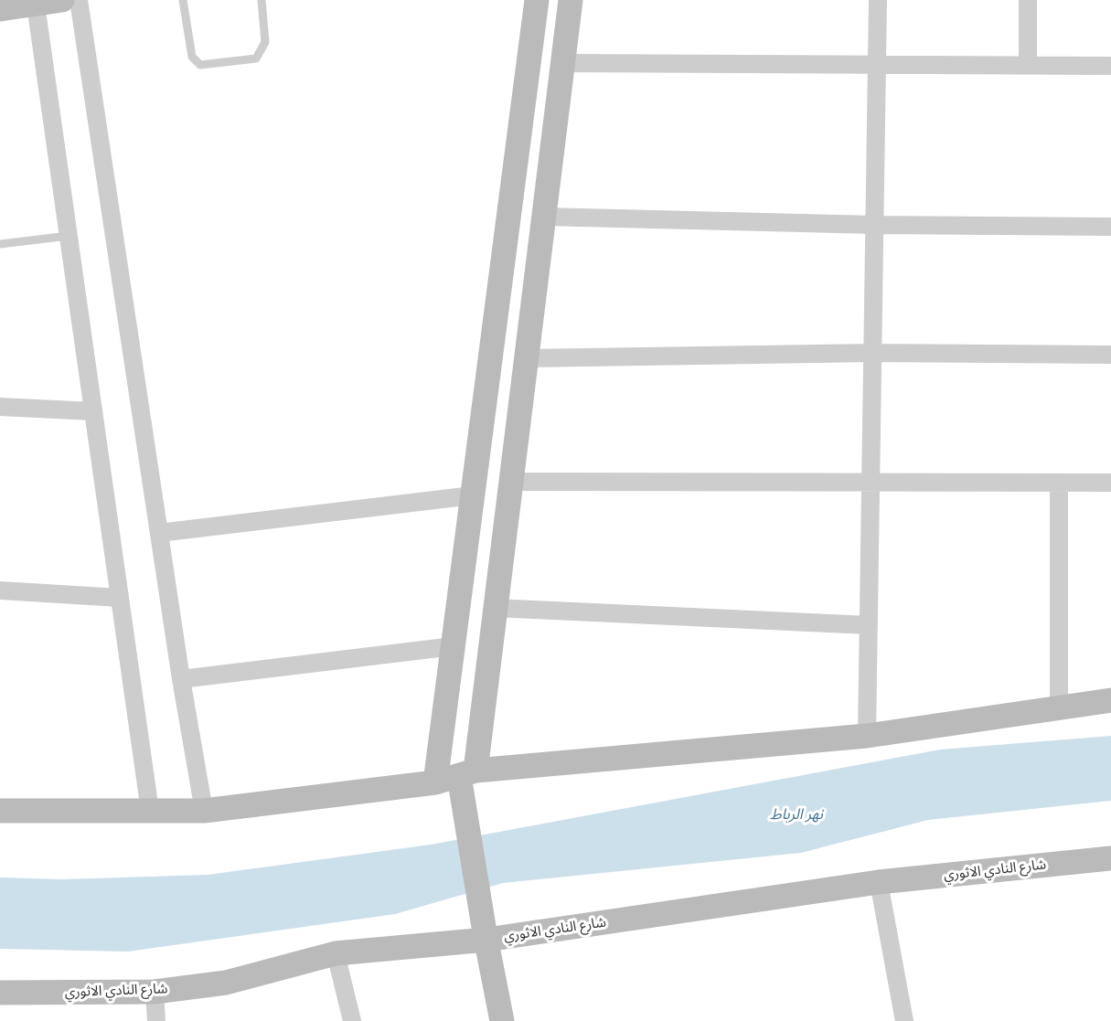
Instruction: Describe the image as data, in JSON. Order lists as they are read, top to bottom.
{
  "streets": {
    "street": ["شارع النادي الاثوري"]
  },
  "water": ["نهر الرباط"]
}
